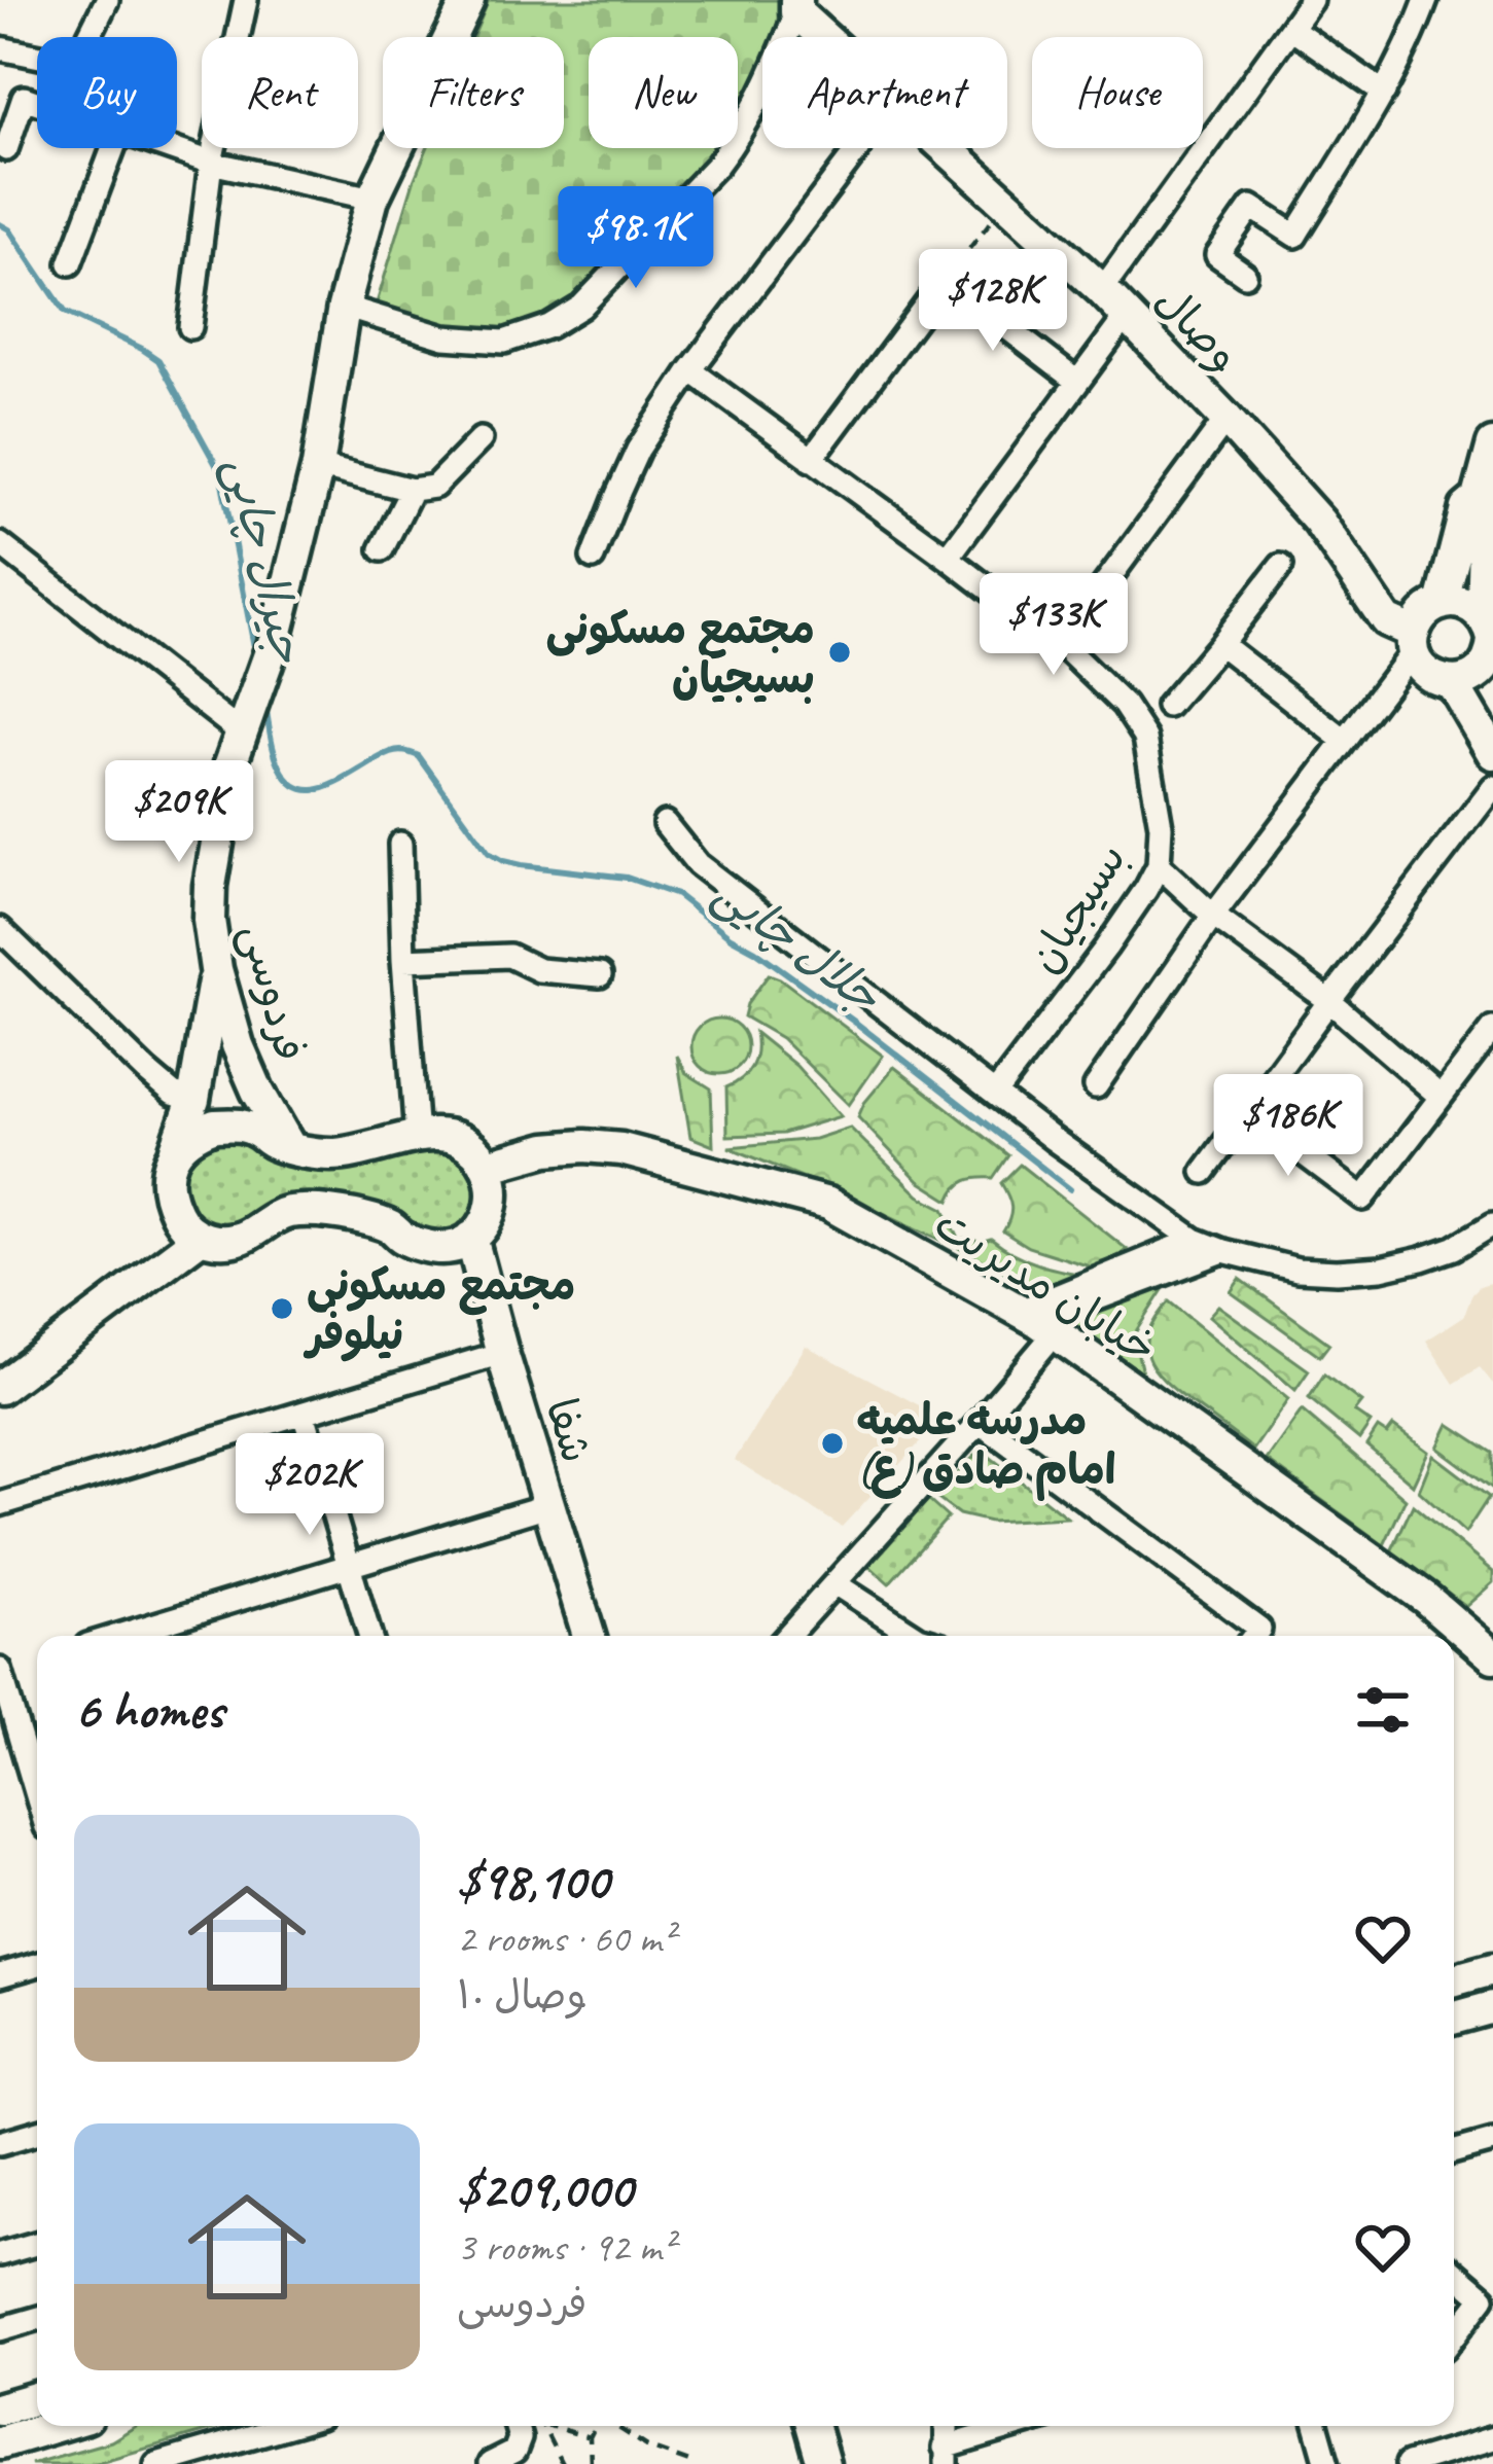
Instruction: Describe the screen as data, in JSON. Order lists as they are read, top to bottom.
{
  "streets": {
    "street": [
      "وصال",
      "بسیجیان",
      "فردوسی",
      "خیابان مدیریت",
      "شفا"
    ]
  },
  "water": ["جیرال چایی", "جلال چایی"],
  "places": ["مجتمع مسکونی بسیجیان", "مجتمع مسکونی نیلوفر", "مدرسه علمیه امام صادق (ع)"],
  "page": {
    "chip": [
      "Buy",
      "Rent",
      "Filters",
      "New",
      "Apartment",
      "House"
    ],
    "price": [
      "$98.1K",
      "$128K",
      "$133K",
      "$209K",
      "$186K",
      "$202K"
    ],
    "heading": "6 homes",
    "list": [
      {
        "name": "$98,100",
        "note": "2 rooms · 60 m² · وصال ۱۰"
      },
      {
        "name": "$209,000",
        "note": "3 rooms · 92 m² · فردوسی"
      }
    ]
  }
}
